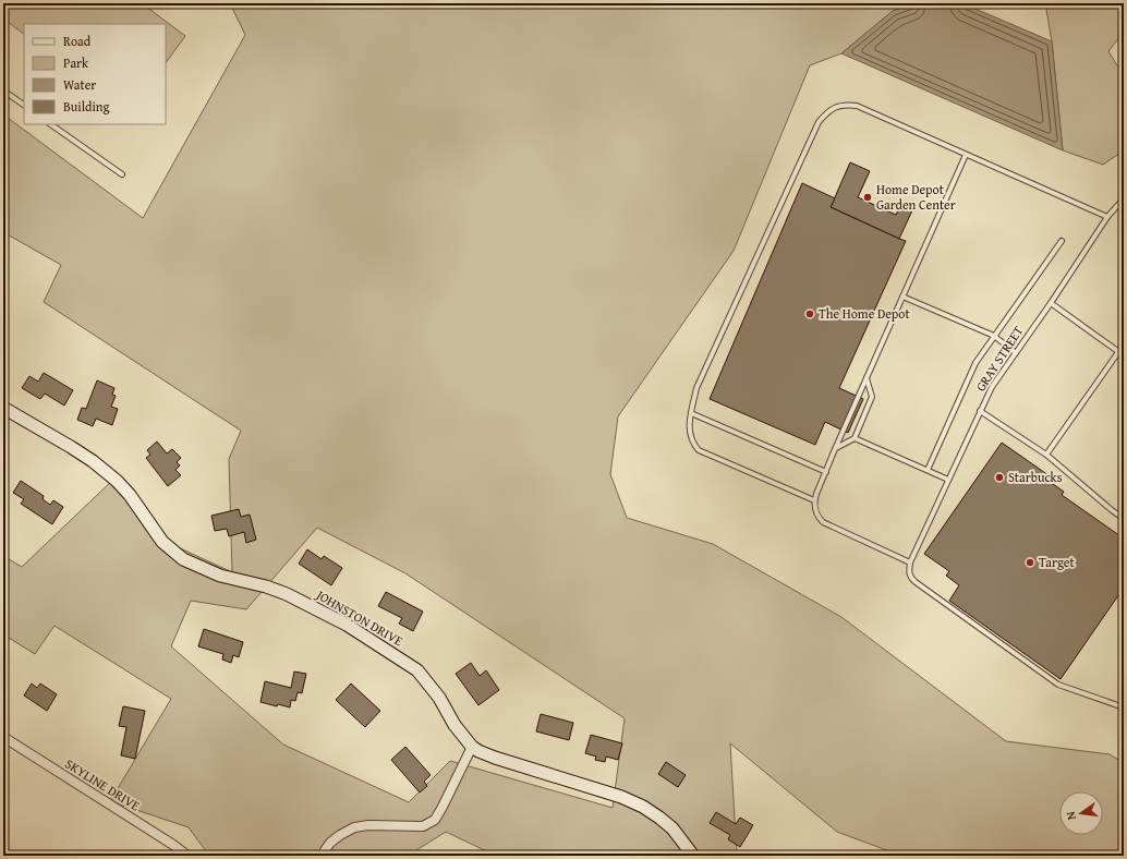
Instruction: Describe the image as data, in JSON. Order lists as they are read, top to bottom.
{
  "streets": {
    "street": ["JOHNSTON DRIVE", "SKYLINE DRIVE"],
    "lane": ["GRAY STREET"]
  },
  "places": [
    "Home Depot Garden Center",
    "The Home Depot",
    "Starbucks",
    "Target"
  ],
  "legend": [
    "Road",
    "Park",
    "Water",
    "Building"
  ],
  "north": "left"
}
